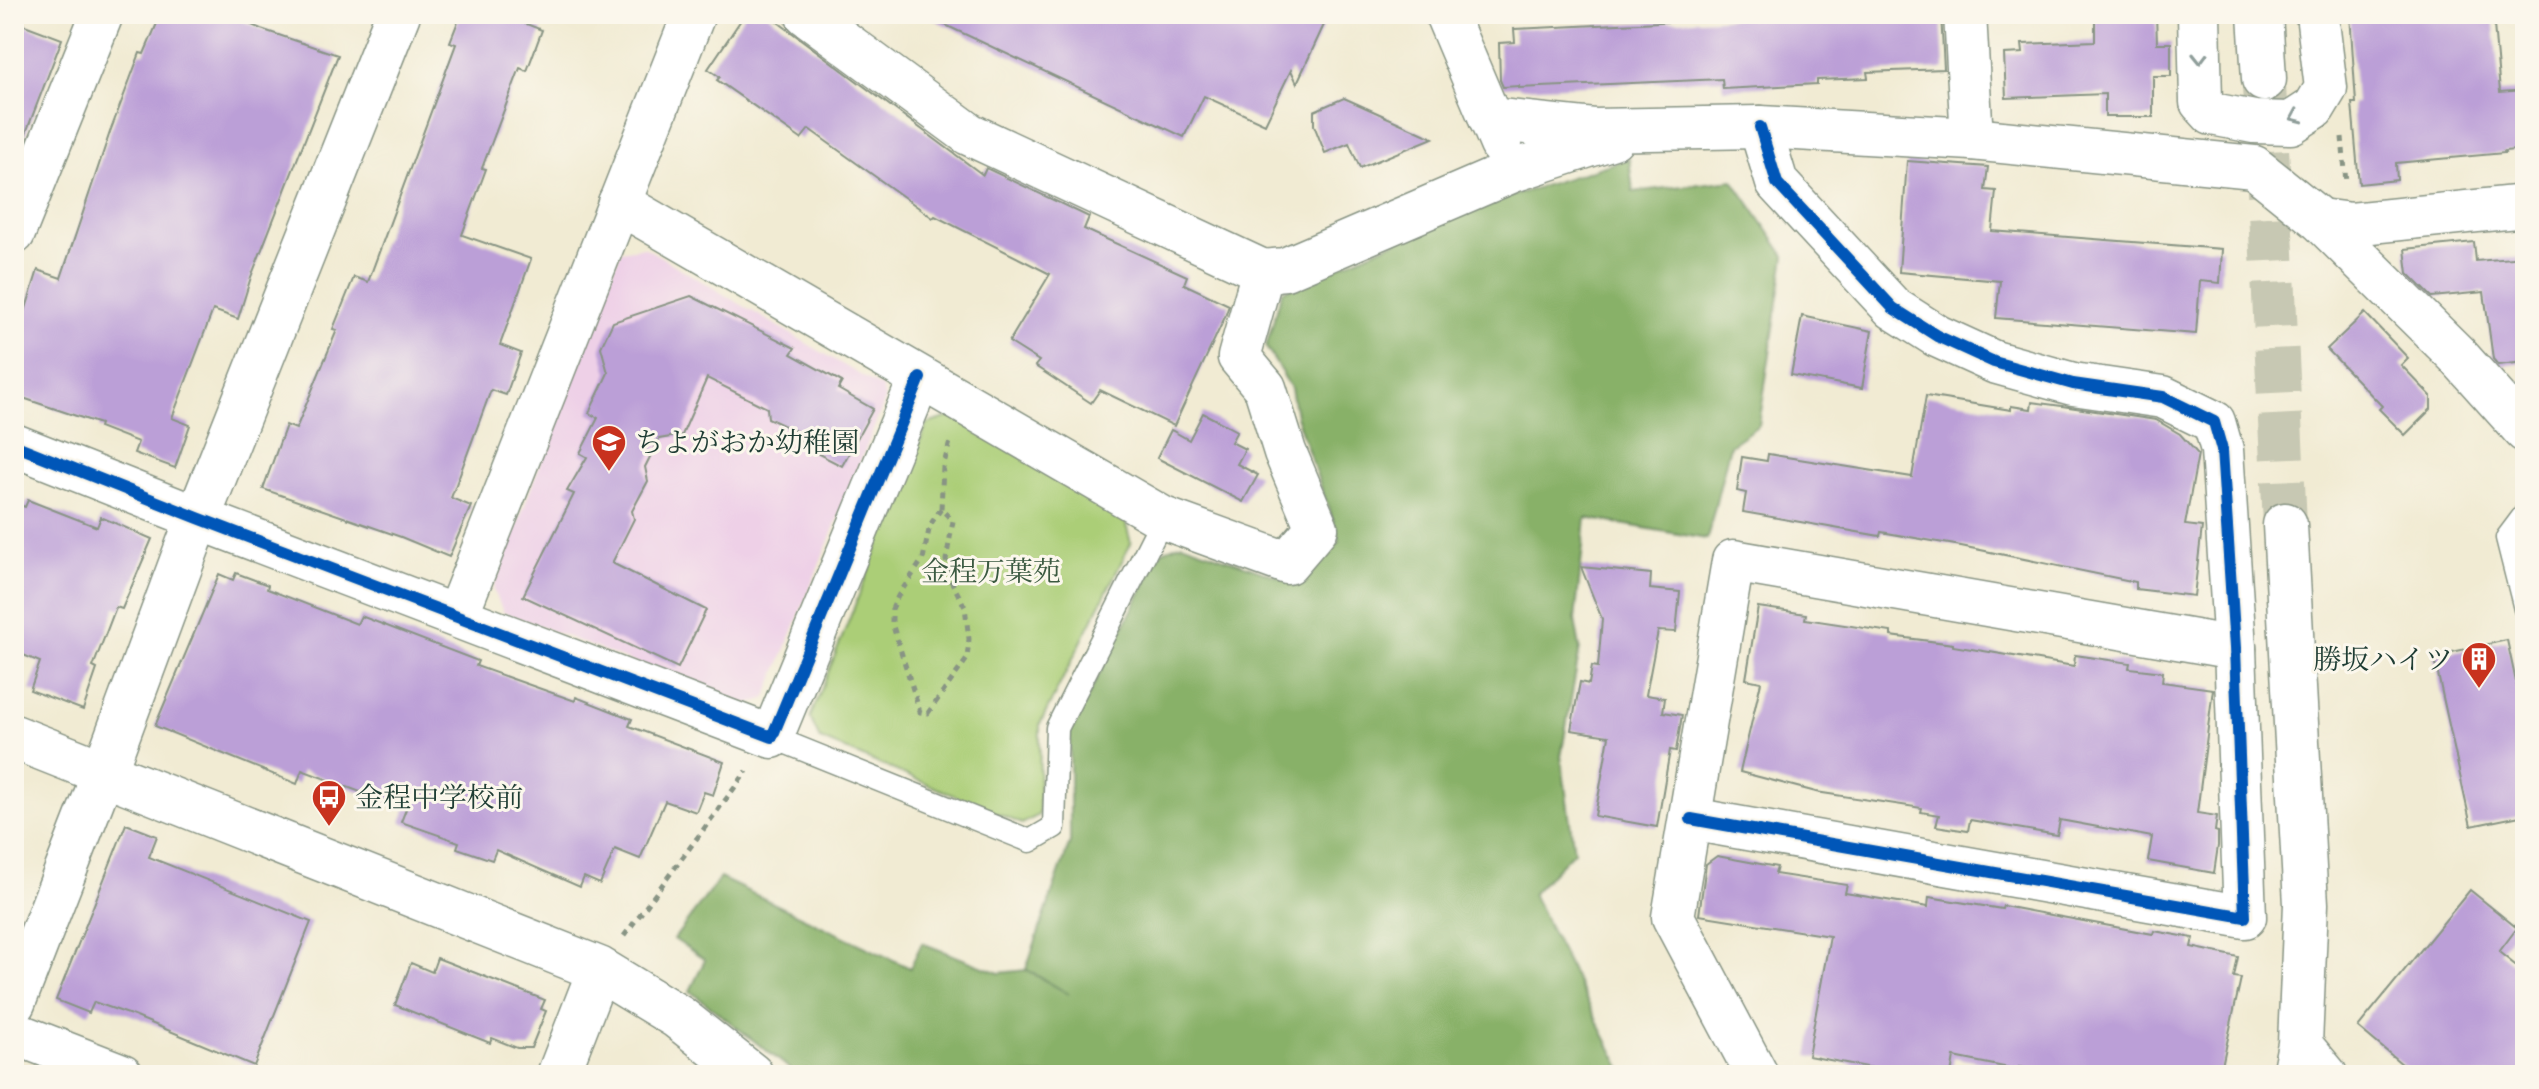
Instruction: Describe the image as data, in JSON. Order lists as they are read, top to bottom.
{
  "parks": ["金程万葉苑"],
  "places": {
    "school or university": ["ちよがおか幼稚園"],
    "building": ["勝坂ハイツ"],
    "bus stop": ["金程中学校前"]
  }
}
